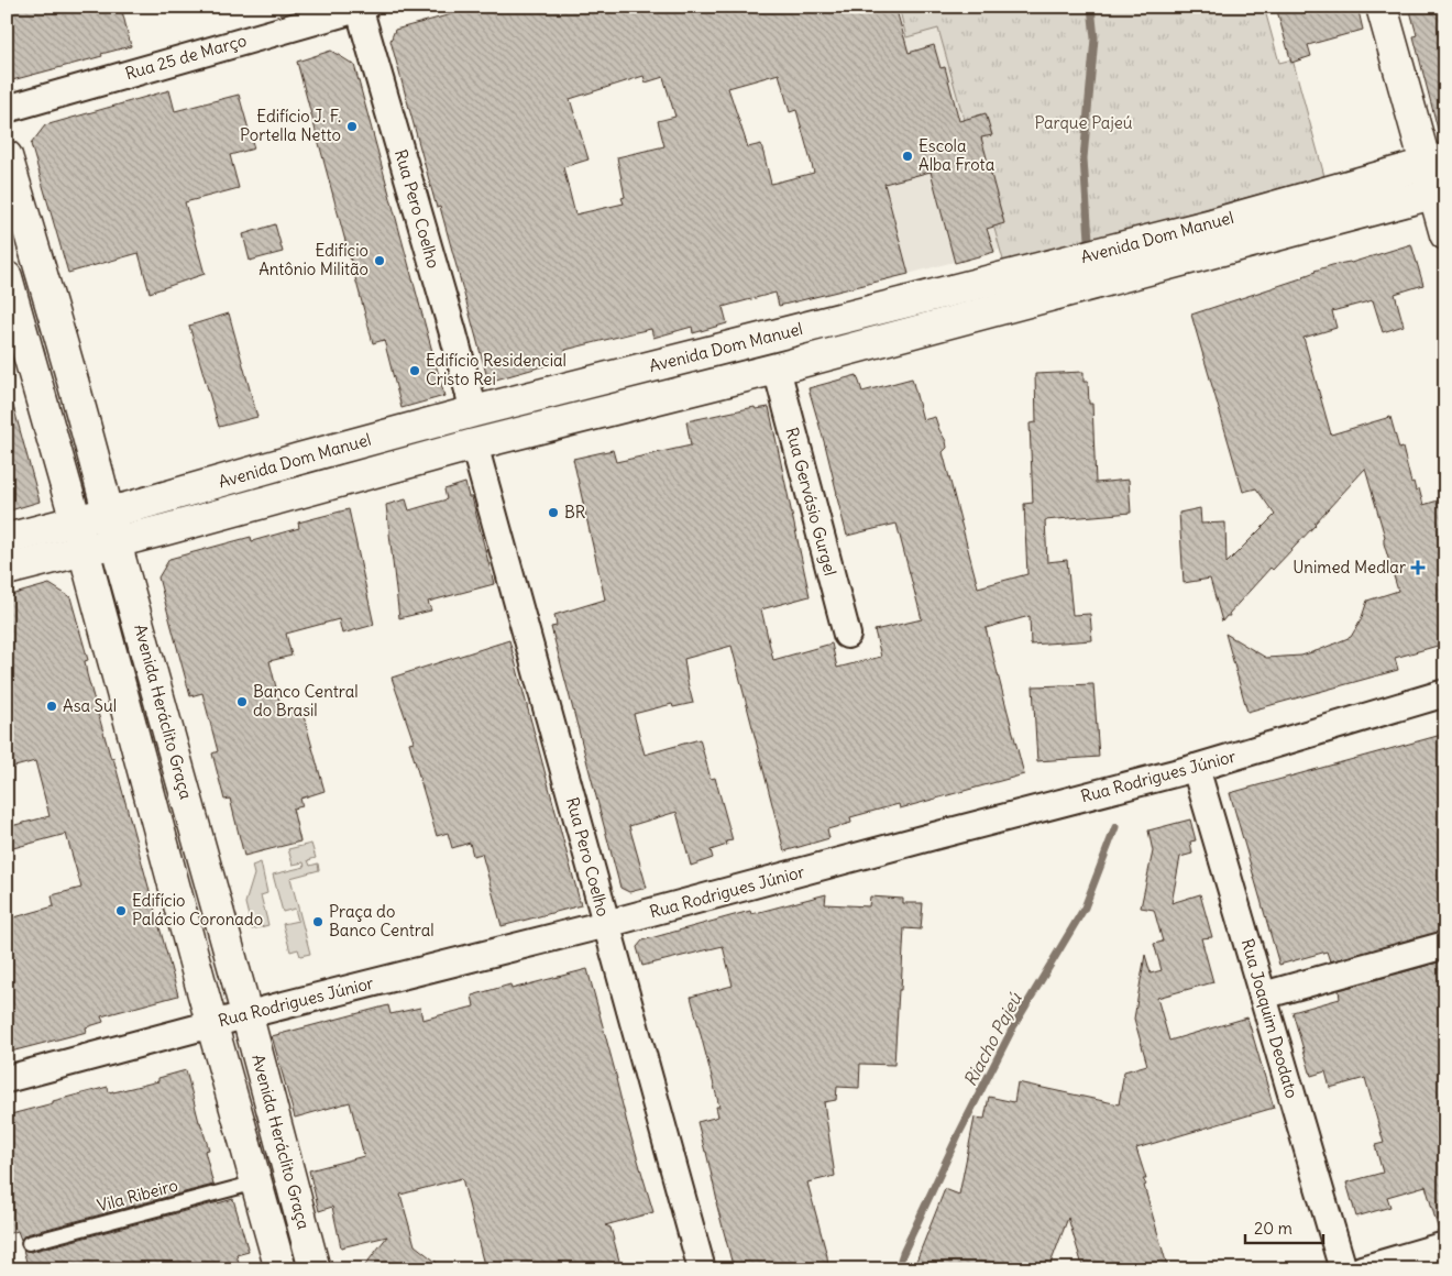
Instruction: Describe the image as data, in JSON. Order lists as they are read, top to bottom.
{
  "streets": {
    "main road": ["Avenida Dom Manuel", "Avenida Heráclito Graça"],
    "street": [
      "Rua 25 de Março",
      "Rua Pero Coelho",
      "Rua Gervásio Gurgel",
      "Rua Rodrigues Júnior",
      "Rua Joaquim Deodato"
    ],
    "lane": ["Vila Ribeiro"]
  },
  "crossings": [
    ["Rua 25 de Março", "Rua Pero Coelho"],
    ["Rua Pero Coelho", "Avenida Dom Manuel"],
    ["Rua Pero Coelho", "Rua Rodrigues Júnior"],
    ["Avenida Dom Manuel", "Rua Gervásio Gurgel"],
    ["Avenida Dom Manuel", "Avenida Heráclito Graça"],
    ["Avenida Heráclito Graça", "Rua Rodrigues Júnior"],
    ["Avenida Heráclito Graça", "Vila Ribeiro"],
    ["Rua Rodrigues Júnior", "Rua Joaquim Deodato"]
  ],
  "water": ["Riacho Pajeú"],
  "parks": ["Parque Pajeú"],
  "places": {
    "other": [
      "Edifício J. F. Portella Netto",
      "Escola Alba Frota",
      "Edifício Antônio Militão",
      "Edifício Residencial Cristo Rei",
      "BR",
      "Banco Central do Brasil",
      "Asa Sul",
      "Edifício Palácio Coronado",
      "Praça do Banco Central"
    ],
    "health": ["Unimed Medlar"]
  },
  "scale_bar": "20 m"
}
